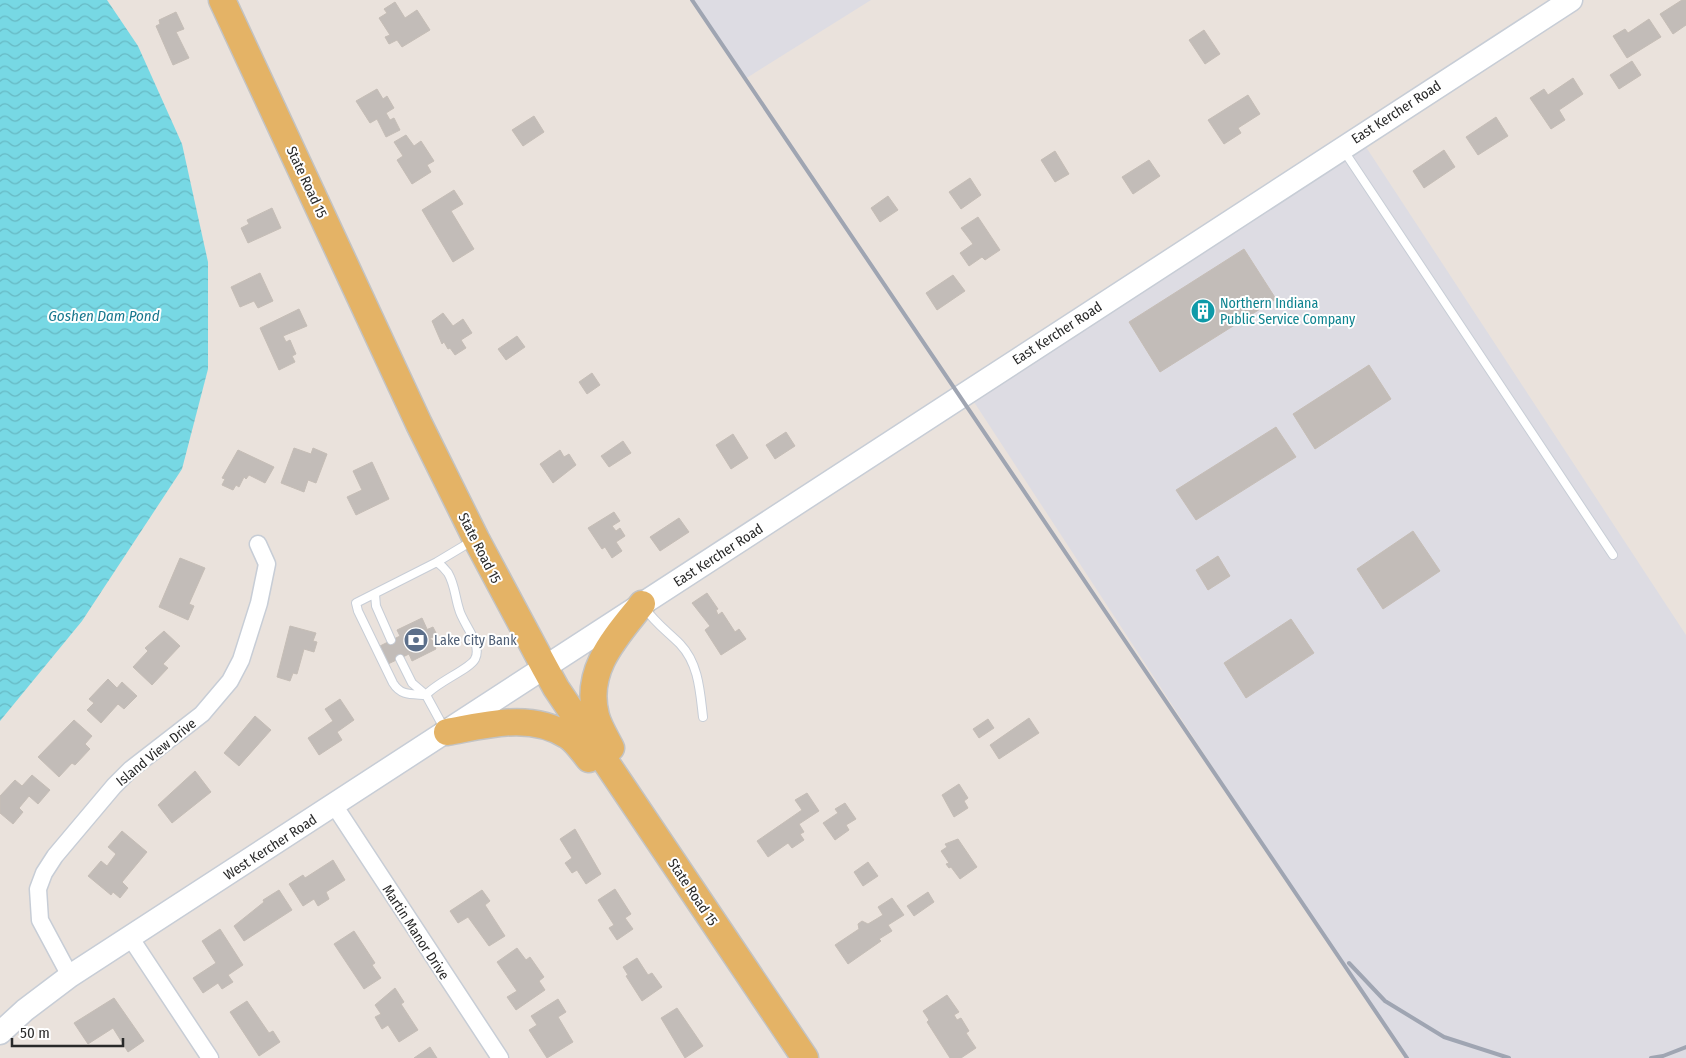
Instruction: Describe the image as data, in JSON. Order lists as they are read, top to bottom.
{
  "streets": {
    "main road": ["East Kercher Road", "State Road 15", "West Kercher Road"],
    "street": ["Island View Drive", "Martin Manor Drive"]
  },
  "crossings": [
    ["East Kercher Road", "State Road 15"],
    ["East Kercher Road", "West Kercher Road"],
    ["State Road 15", "West Kercher Road"],
    ["Island View Drive", "West Kercher Road"],
    ["West Kercher Road", "Martin Manor Drive"]
  ],
  "water": ["Goshen Dam Pond"],
  "places": {
    "building": ["Northern Indiana Public Service Company"],
    "bank": ["Lake City Bank"]
  },
  "scale_bar": "50 m"
}
